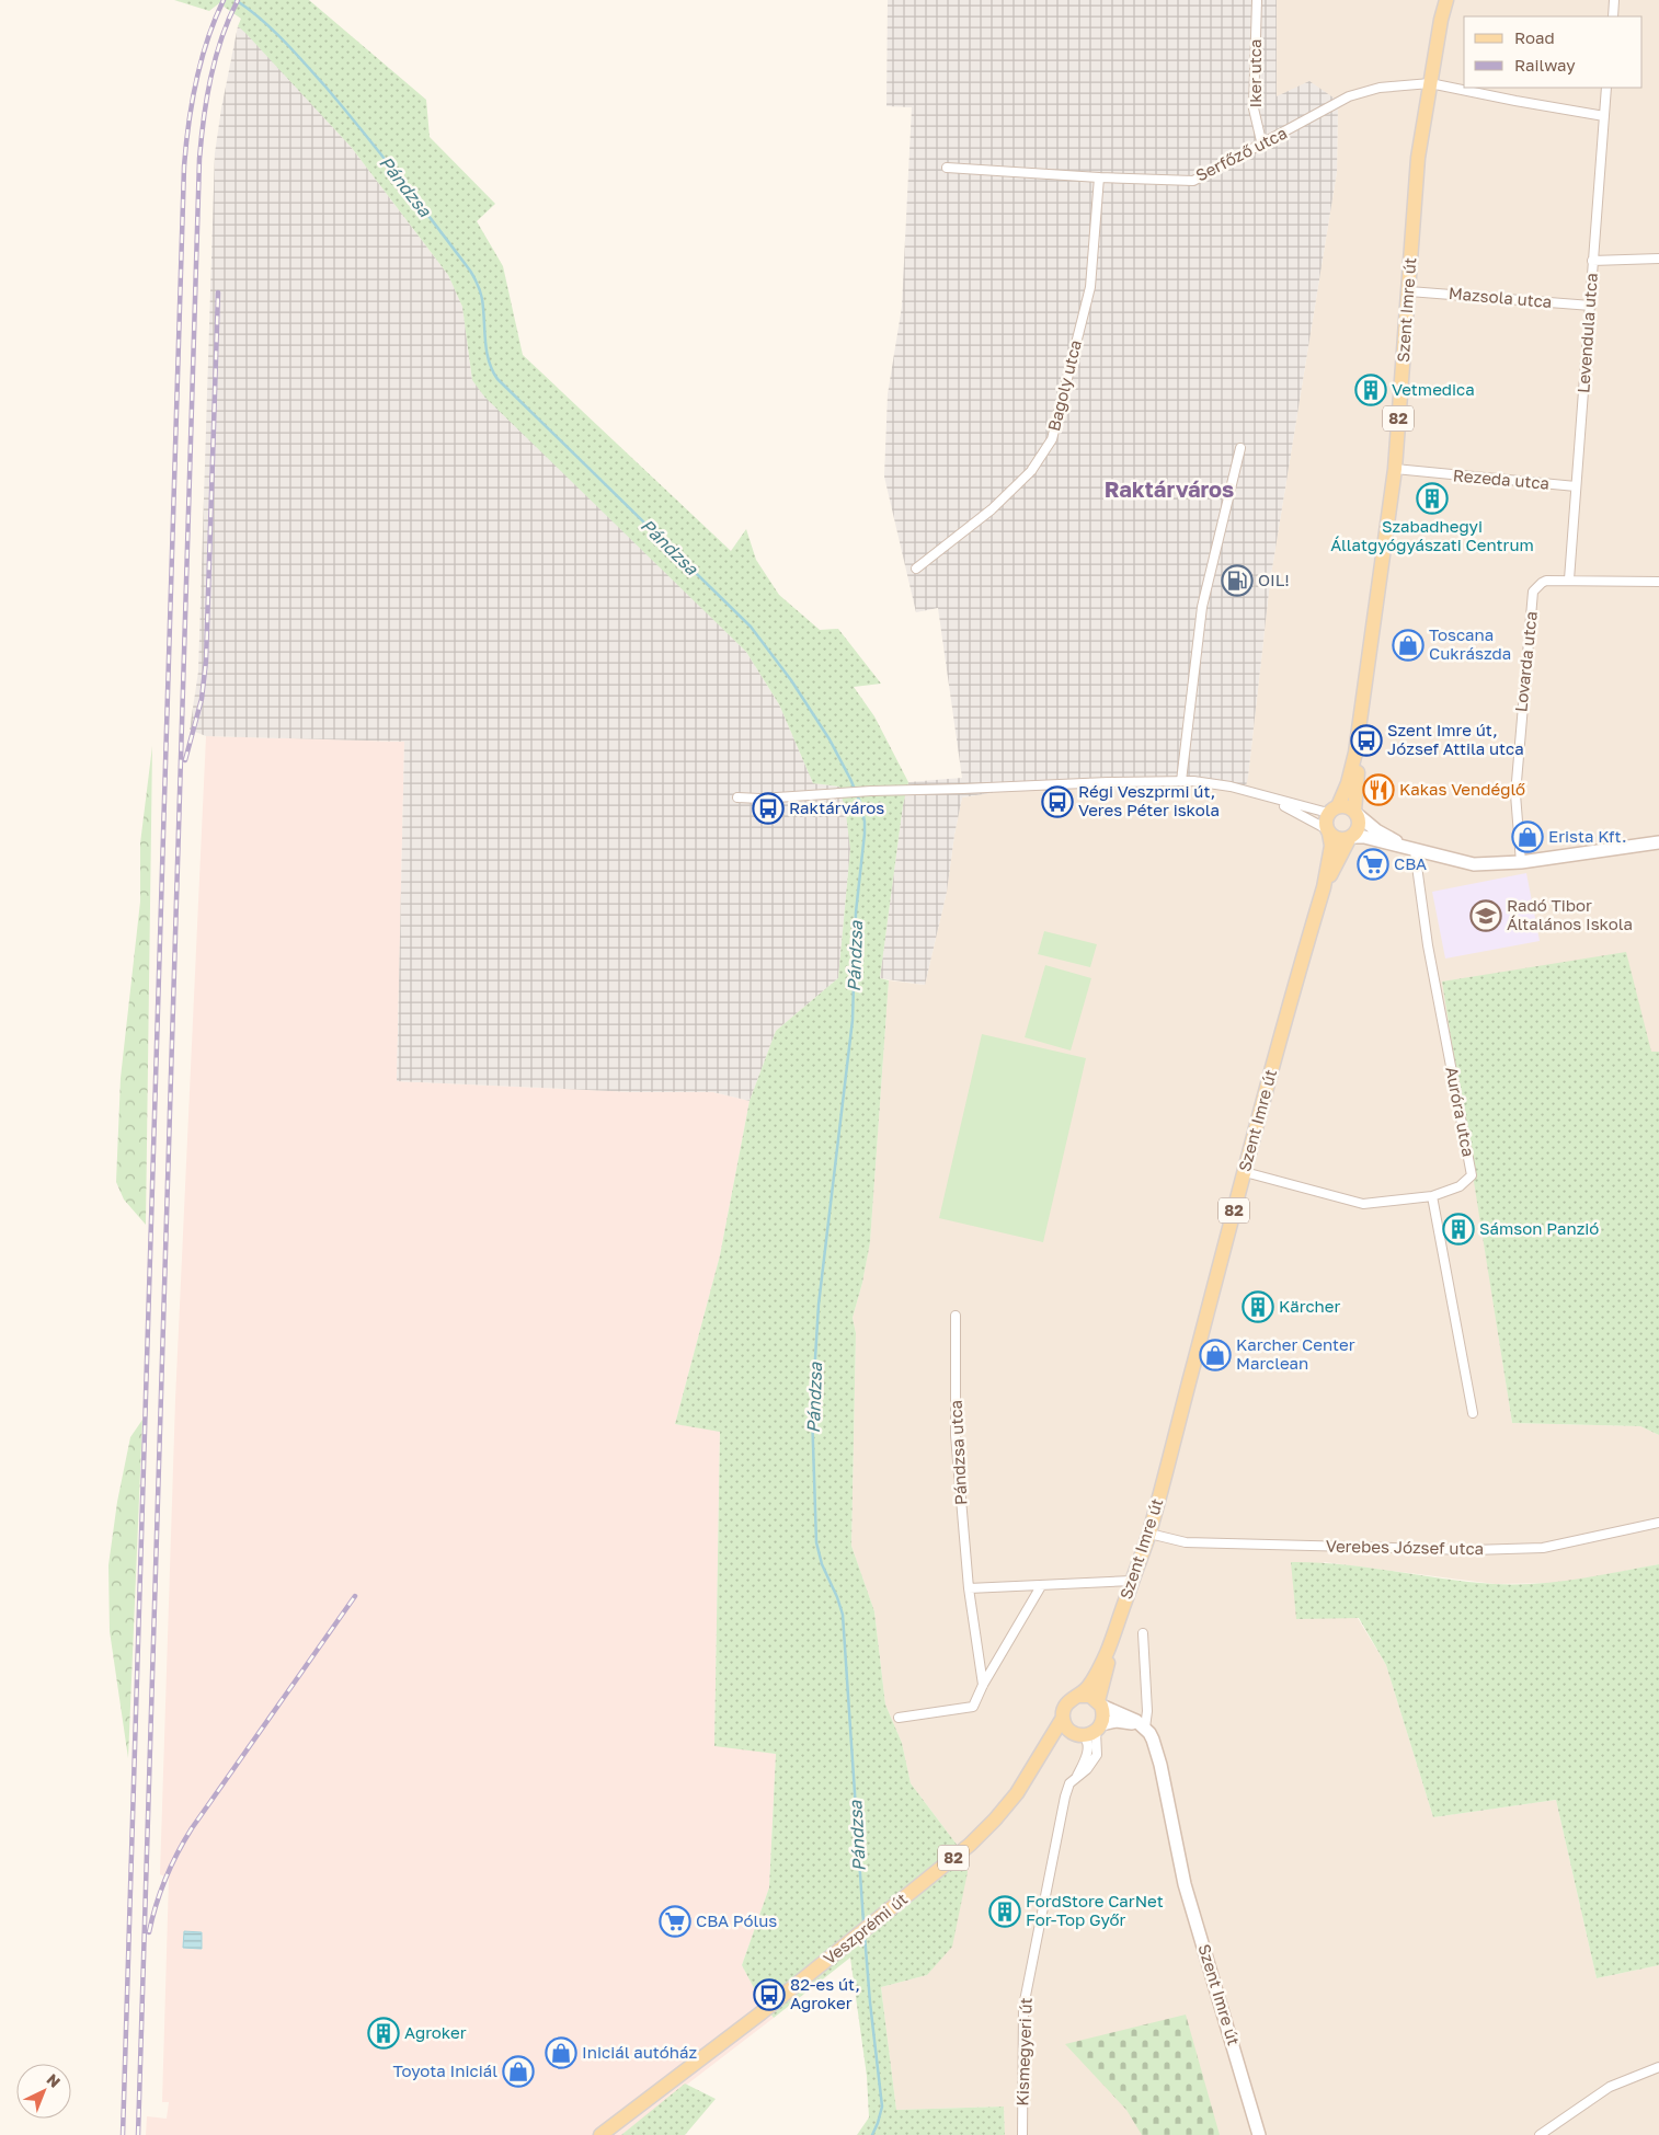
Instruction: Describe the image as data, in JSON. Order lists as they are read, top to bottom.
{
  "streets": {
    "main road": ["Szent Imre út", "82", "Veszprémi út"],
    "street": [
      "Iker utca",
      "Serfőző utca",
      "Mazsola utca",
      "Levendula utca",
      "Bagoly utca",
      "Rezeda utca",
      "Lovarda utca",
      "Auróra utca",
      "Pándzsa utca",
      "Verebes József utca",
      "Kismegyeri út"
    ]
  },
  "crossings": [
    ["Iker utca", "Serfőző utca"],
    ["Serfőző utca", "Szent Imre út"],
    ["Serfőző utca", "Levendula utca"],
    ["Serfőző utca", "Bagoly utca"],
    ["Mazsola utca", "Szent Imre út"],
    ["Mazsola utca", "Levendula utca"],
    ["Szent Imre út", "82"],
    ["Szent Imre út", "Rezeda utca"],
    ["Szent Imre út", "Verebes József utca"],
    ["Szent Imre út", "Veszprémi út"],
    ["Szent Imre út", "Kismegyeri út"],
    ["Levendula utca", "Rezeda utca"],
    ["Levendula utca", "Lovarda utca"],
    ["82", "Veszprémi út"],
    ["82", "Kismegyeri út"],
    ["Veszprémi út", "Kismegyeri út"]
  ],
  "districts": ["Raktárváros"],
  "water": ["Pándzsa"],
  "places": {
    "building": [
      "Vetmedica",
      "Szabadhegyi Állatgyógyászati Centrum",
      "Sámson Panzió",
      "Kärcher",
      "FordStore CarNet For-Top Győr",
      "Agroker"
    ],
    "fuel station": ["OIL!"],
    "shop": [
      "Toscana Cukrászda",
      "Erista Kft.",
      "Karcher Center Marclean",
      "Iniciál autóház",
      "Toyota Iniciál"
    ],
    "bus stop": [
      "Szent Imre út, József Attila utca",
      "Régi Veszprmi út, Veres Péter iskola",
      "Raktárváros",
      "82-es út, Agroker"
    ],
    "restaurant": ["Kakas Vendéglő"],
    "supermarket": ["CBA", "CBA Pólus"],
    "school or university": ["Radó Tibor Általános Iskola"]
  },
  "legend": ["Road", "Railway"],
  "north": "top right"
}
